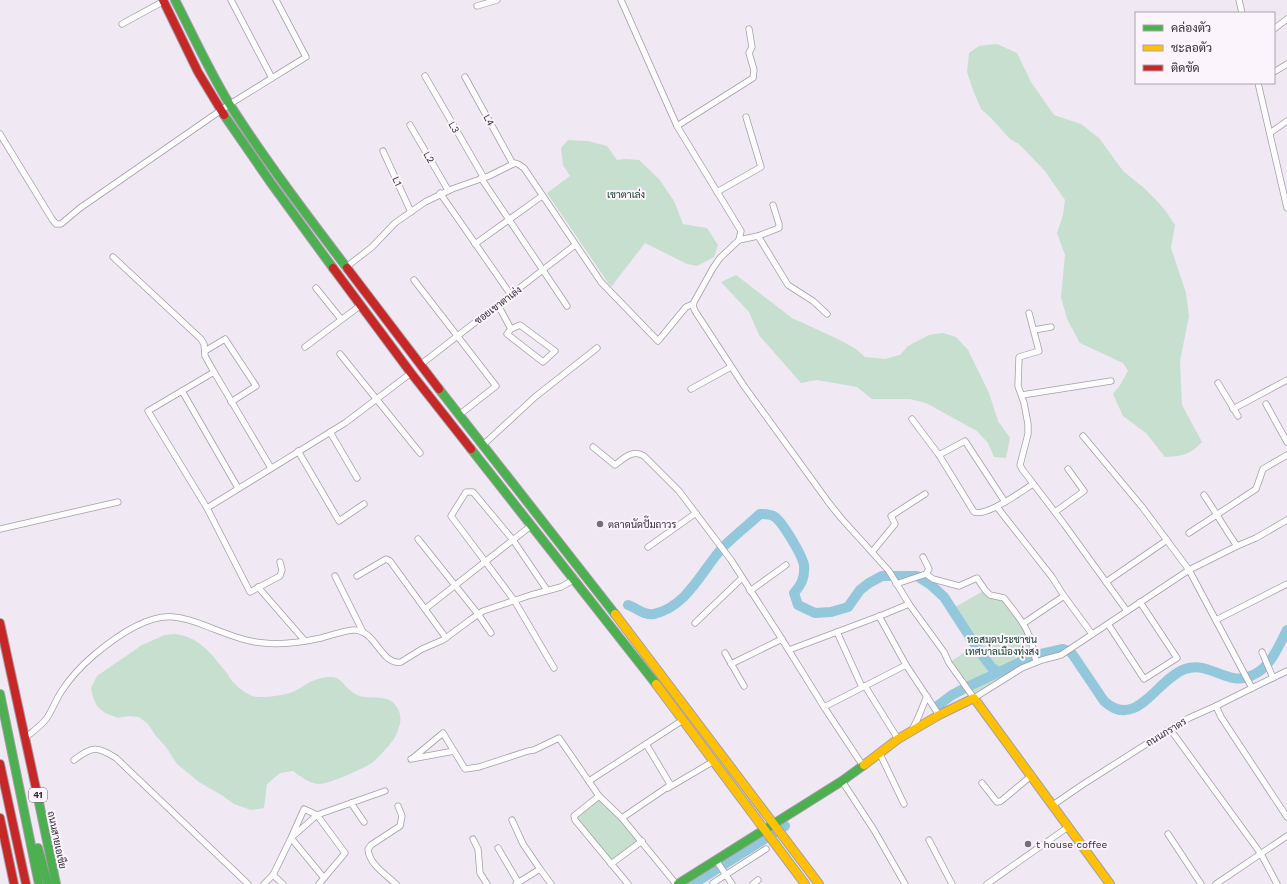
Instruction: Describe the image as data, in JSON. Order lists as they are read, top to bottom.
{
  "streets": {
    "main road": ["41", "ถนนสายเอเชีย"],
    "street": [
      "L4",
      "L3",
      "L2",
      "L1",
      "ซอยเขาตาเล่ง",
      "ถนนภราดร"
    ]
  },
  "crossings": [
    ["L3", "ซอยเขาตาเล่ง"]
  ],
  "parks": ["เขาตาเล่ง", "หอสมุดประชาชน เทศบาลเมืองทุ่งสง"],
  "places": ["ตลาดนัดปั๊มถาวร", "t house coffee"],
  "legend": ["คล่องตัว", "ชะลอตัว", "ติดขัด"]
}
